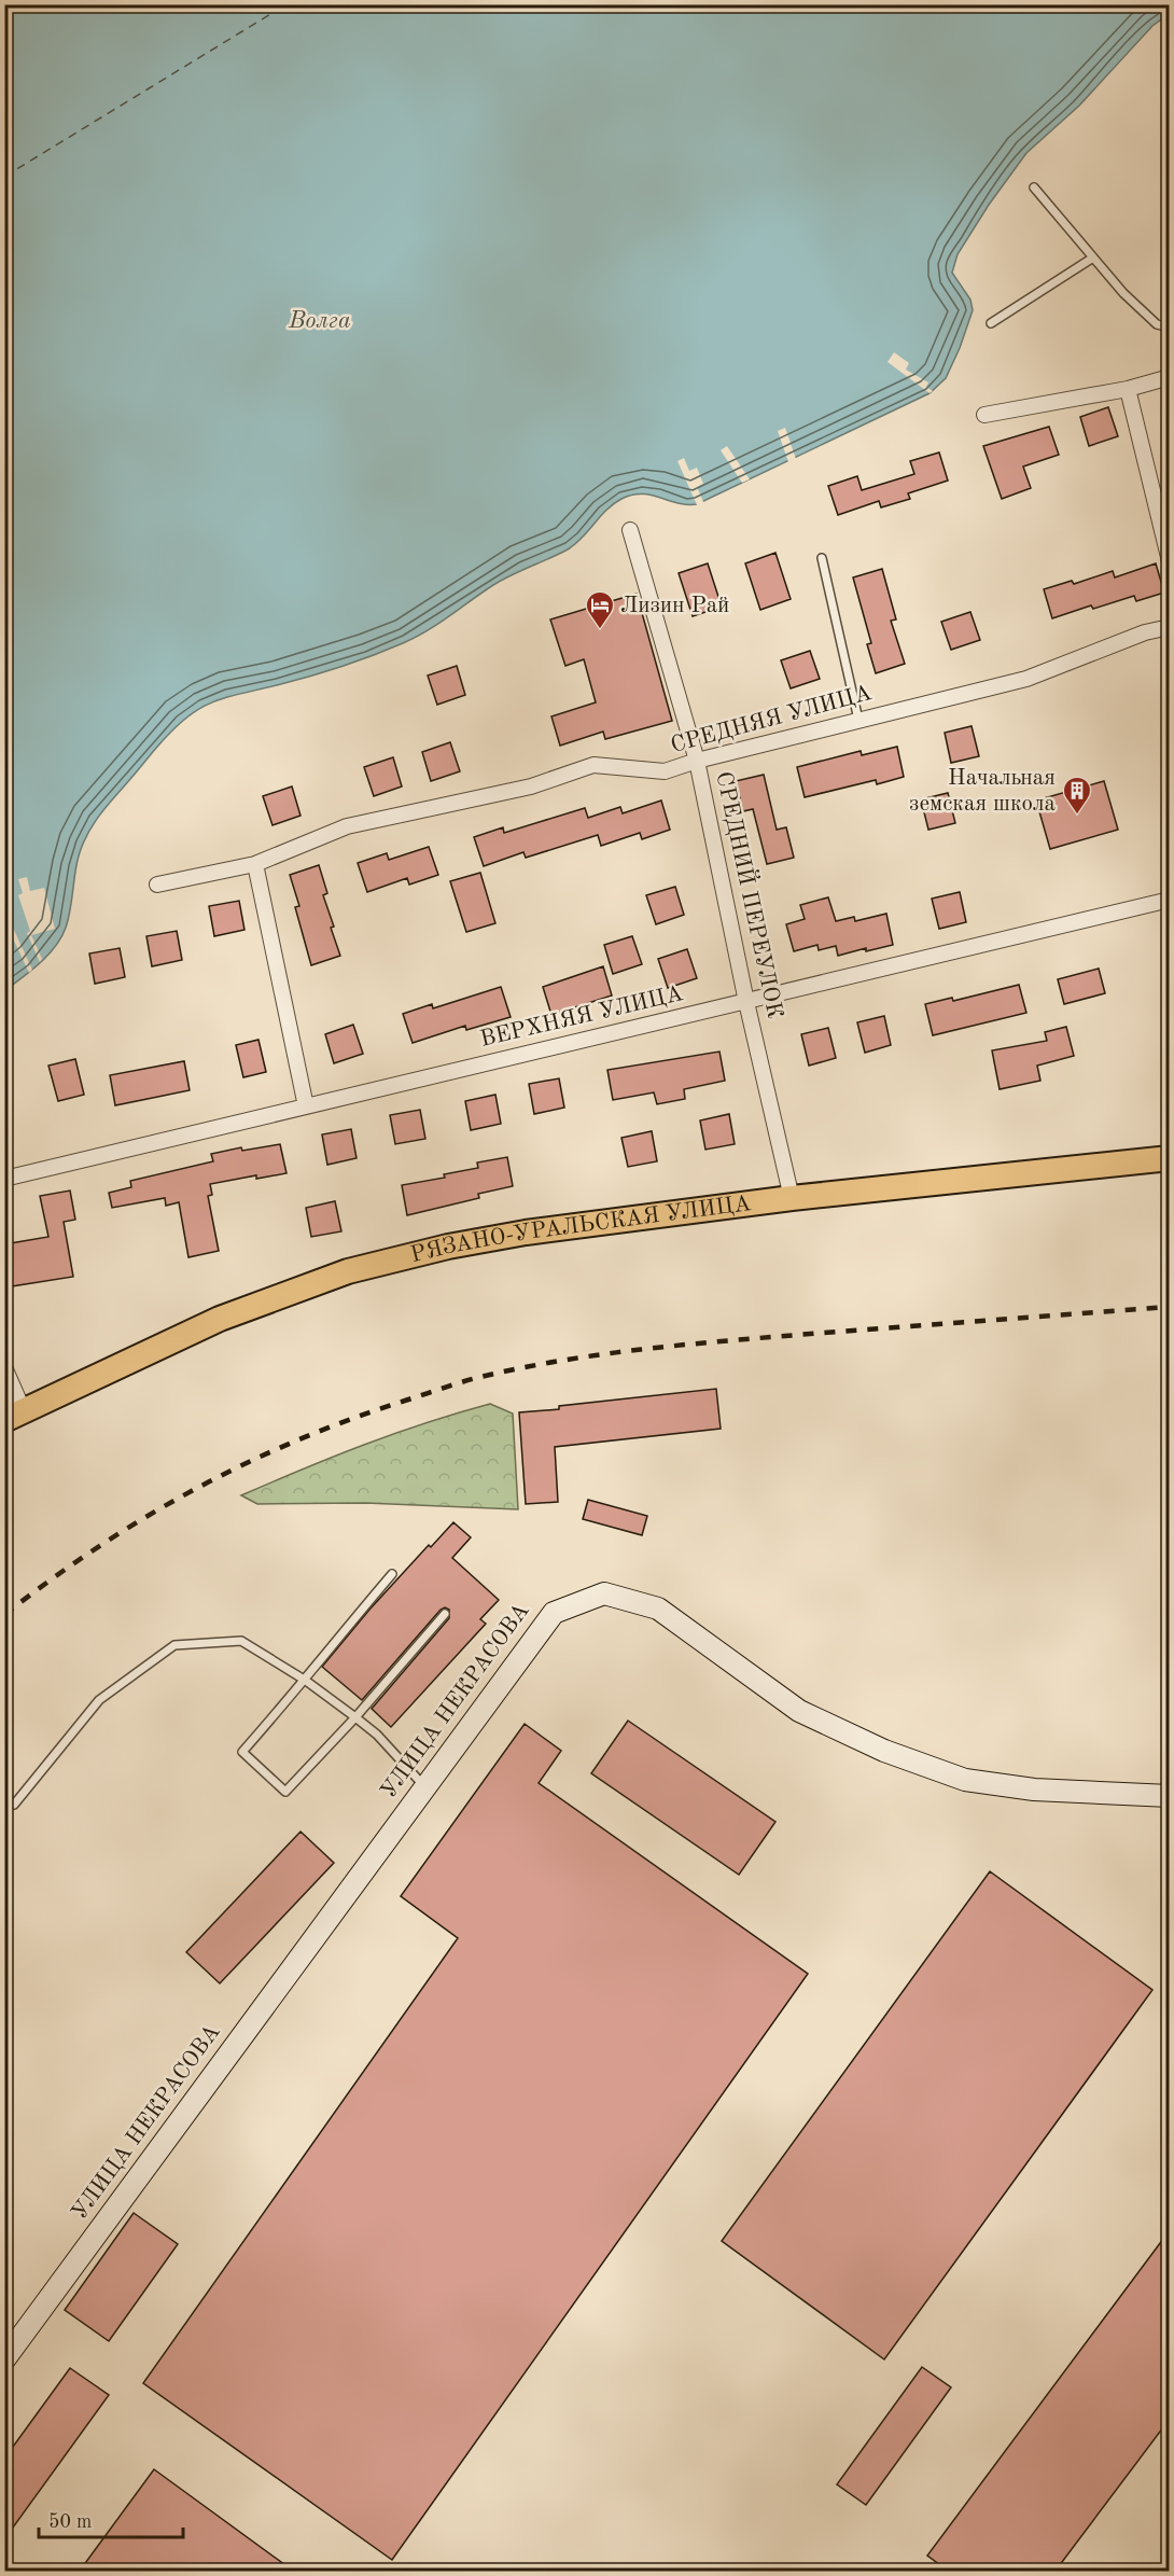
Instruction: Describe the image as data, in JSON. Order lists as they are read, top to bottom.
{
  "streets": {
    "main road": ["РЯЗАНО-УРАЛЬСКАЯ УЛИЦА"],
    "street": [
      "СРЕДНЯЯ УЛИЦА",
      "СРЕДНИЙ ПЕРЕУЛОК",
      "ВЕРХНЯЯ УЛИЦА",
      "УЛИЦА НЕКРАСОВА"
    ]
  },
  "crossings": [
    ["СРЕДНЯЯ УЛИЦА", "СРЕДНИЙ ПЕРЕУЛОК"],
    ["СРЕДНИЙ ПЕРЕУЛОК", "ВЕРХНЯЯ УЛИЦА"],
    ["СРЕДНИЙ ПЕРЕУЛОК", "РЯЗАНО-УРАЛЬСКАЯ УЛИЦА"]
  ],
  "water": ["Волга"],
  "places": {
    "hotel": ["Лизин Рай"],
    "building": ["Начальная земская школа"]
  },
  "scale_bar": "50 m"
}
